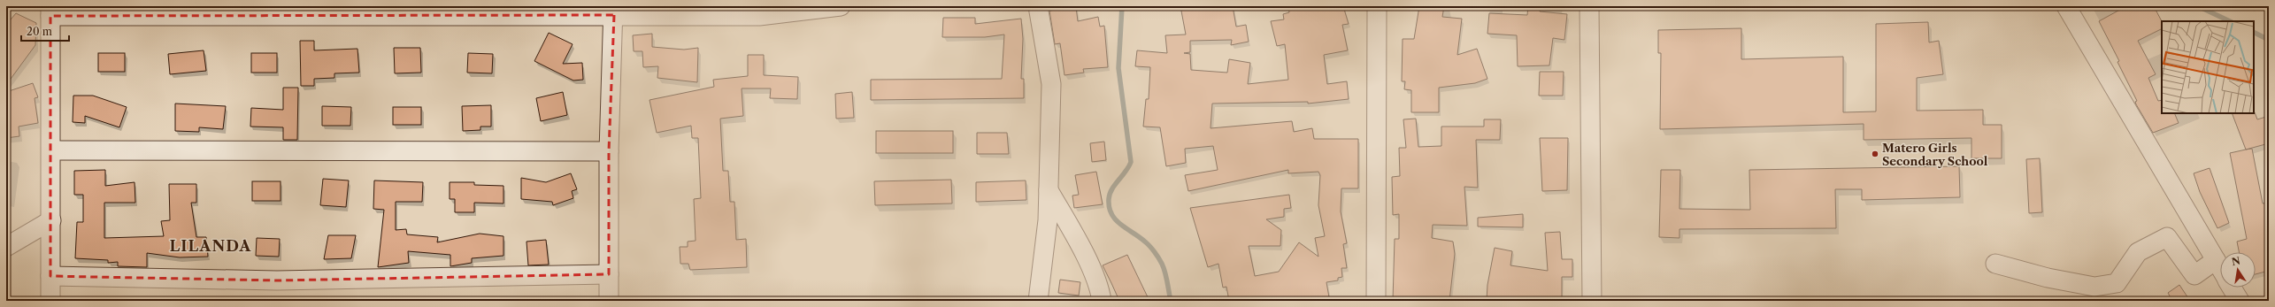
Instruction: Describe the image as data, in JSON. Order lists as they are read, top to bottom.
{
  "districts": ["LILANDA"],
  "places": ["Matero Girls Secondary School"],
  "scale_bar": "20 m",
  "north": "top"
}
